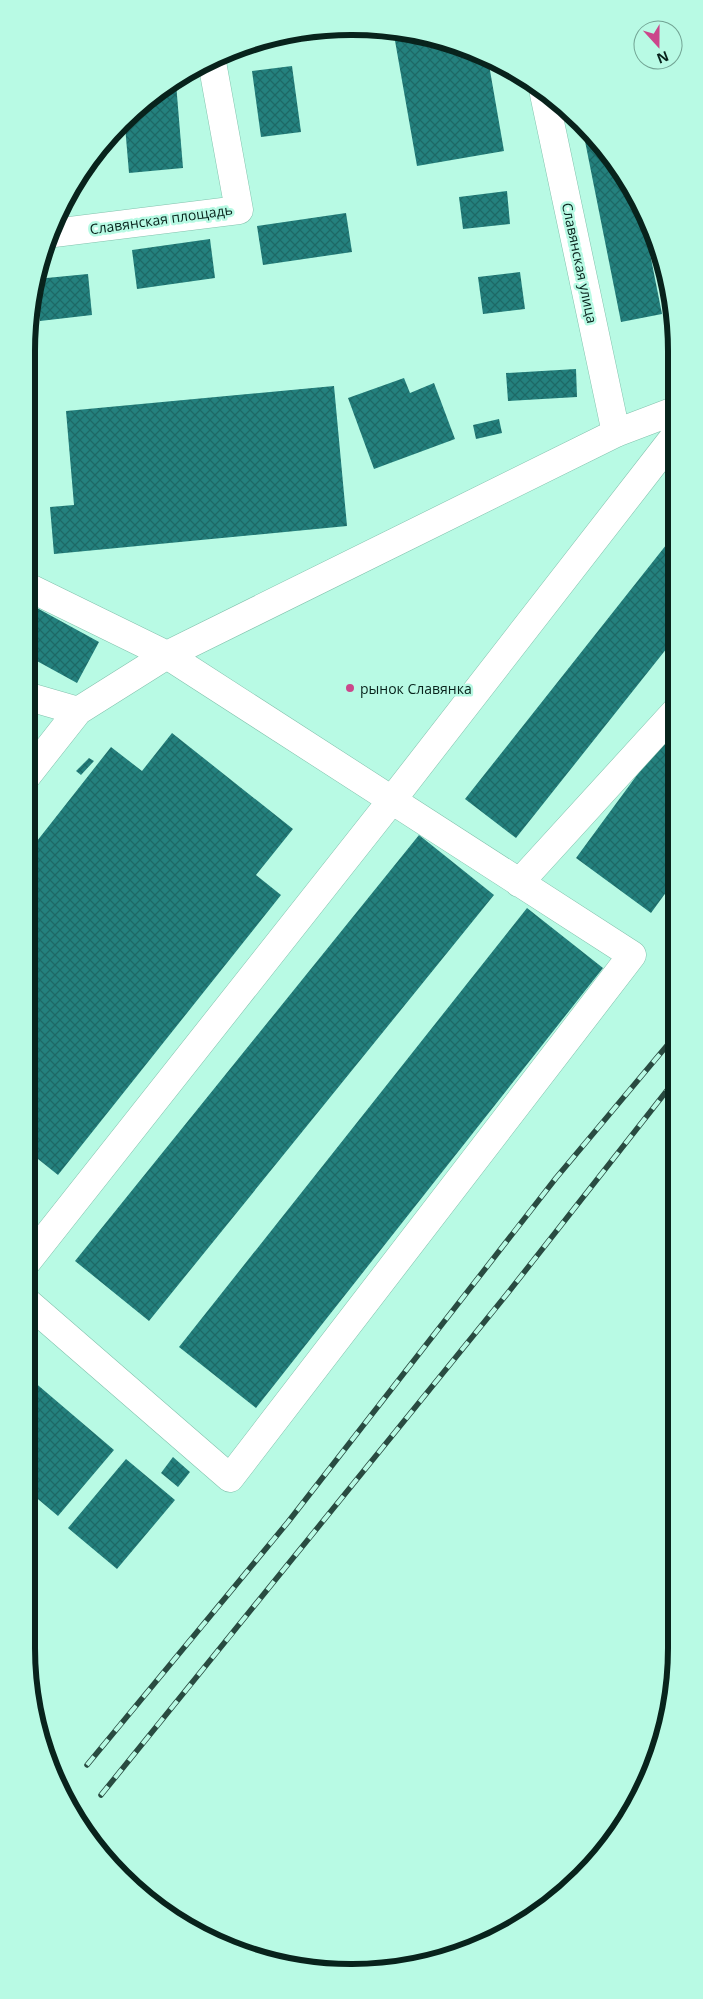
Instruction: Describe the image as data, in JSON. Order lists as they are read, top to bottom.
{
  "streets": {
    "street": ["Славянская площадь", "Славянская улица"]
  },
  "places": ["рынок Славянка"],
  "north": "bottom"
}
